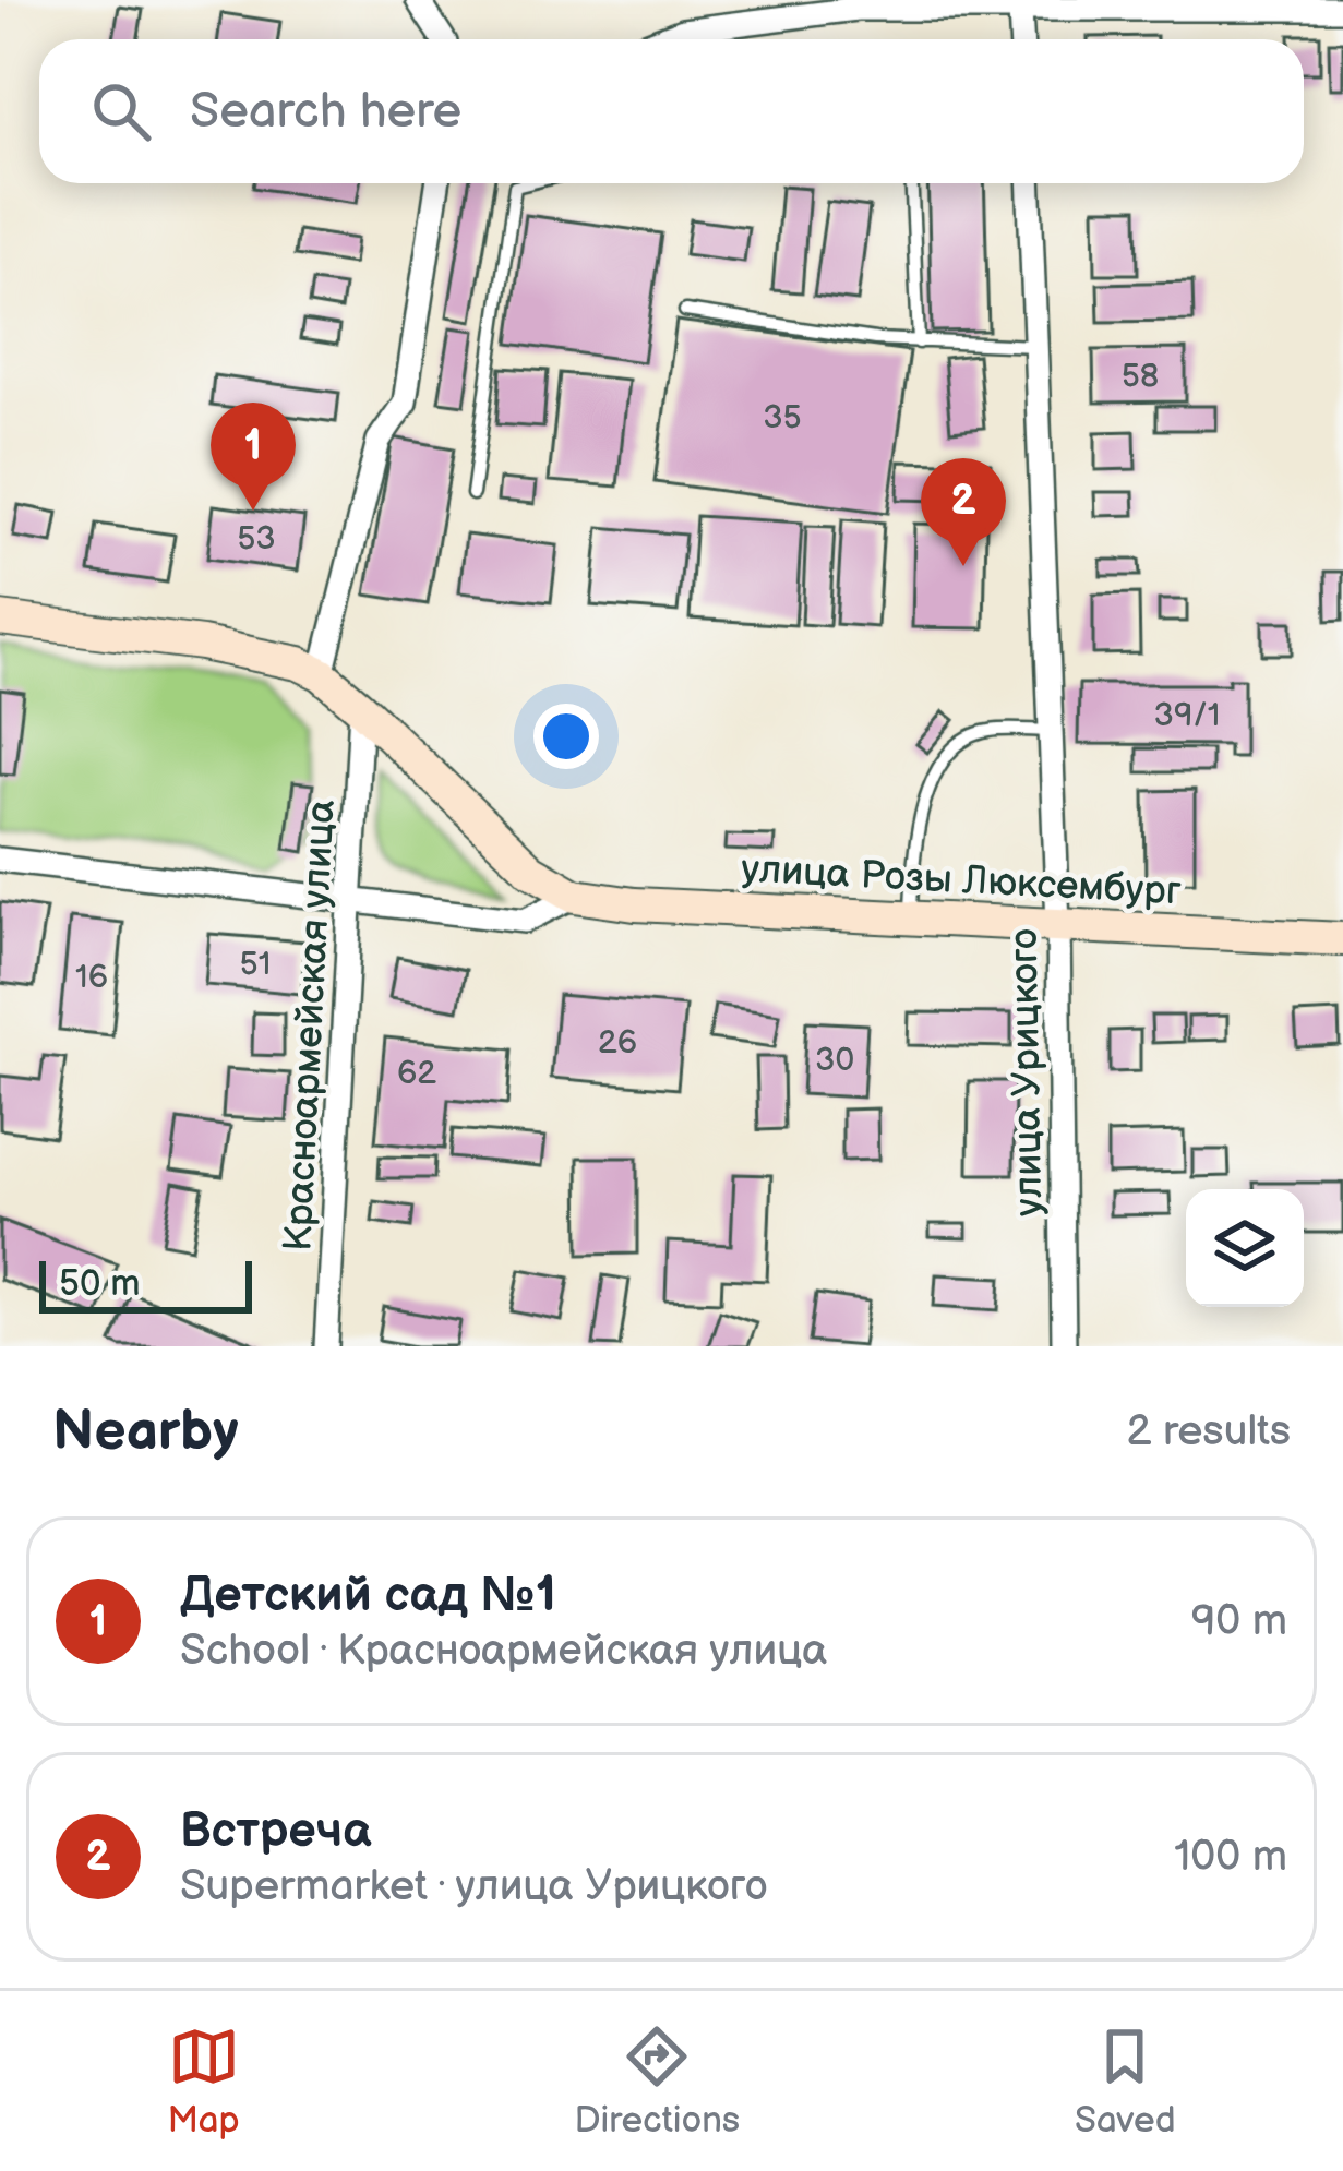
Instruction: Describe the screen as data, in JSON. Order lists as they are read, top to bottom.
{
  "streets": {
    "main road": ["улица Розы Люксембург"],
    "street": ["Красноармейская улица", "улица Урицкого"]
  },
  "crossings": [
    ["улица Розы Люксембург", "Красноармейская улица"],
    ["улица Розы Люксембург", "улица Урицкого"]
  ],
  "house_numbers": [
    "58",
    "35",
    "53",
    "39/1",
    "51",
    "16",
    "26",
    "30",
    "62"
  ],
  "scale_bar": "50 m",
  "page": {
    "search": "Search here",
    "pins": ["1", "2"],
    "scale": "50 m",
    "heading": ["Nearby", "2 results"],
    "list": [
      {
        "mark": "1",
        "name": "Детский сад №1",
        "note": "School · Красноармейская улица",
        "value": "90 m"
      },
      {
        "mark": "2",
        "name": "Встреча",
        "note": "Supermarket · улица Урицкого",
        "value": "100 m"
      }
    ],
    "nav": ["Map", "Directions", "Saved"]
  }
}
